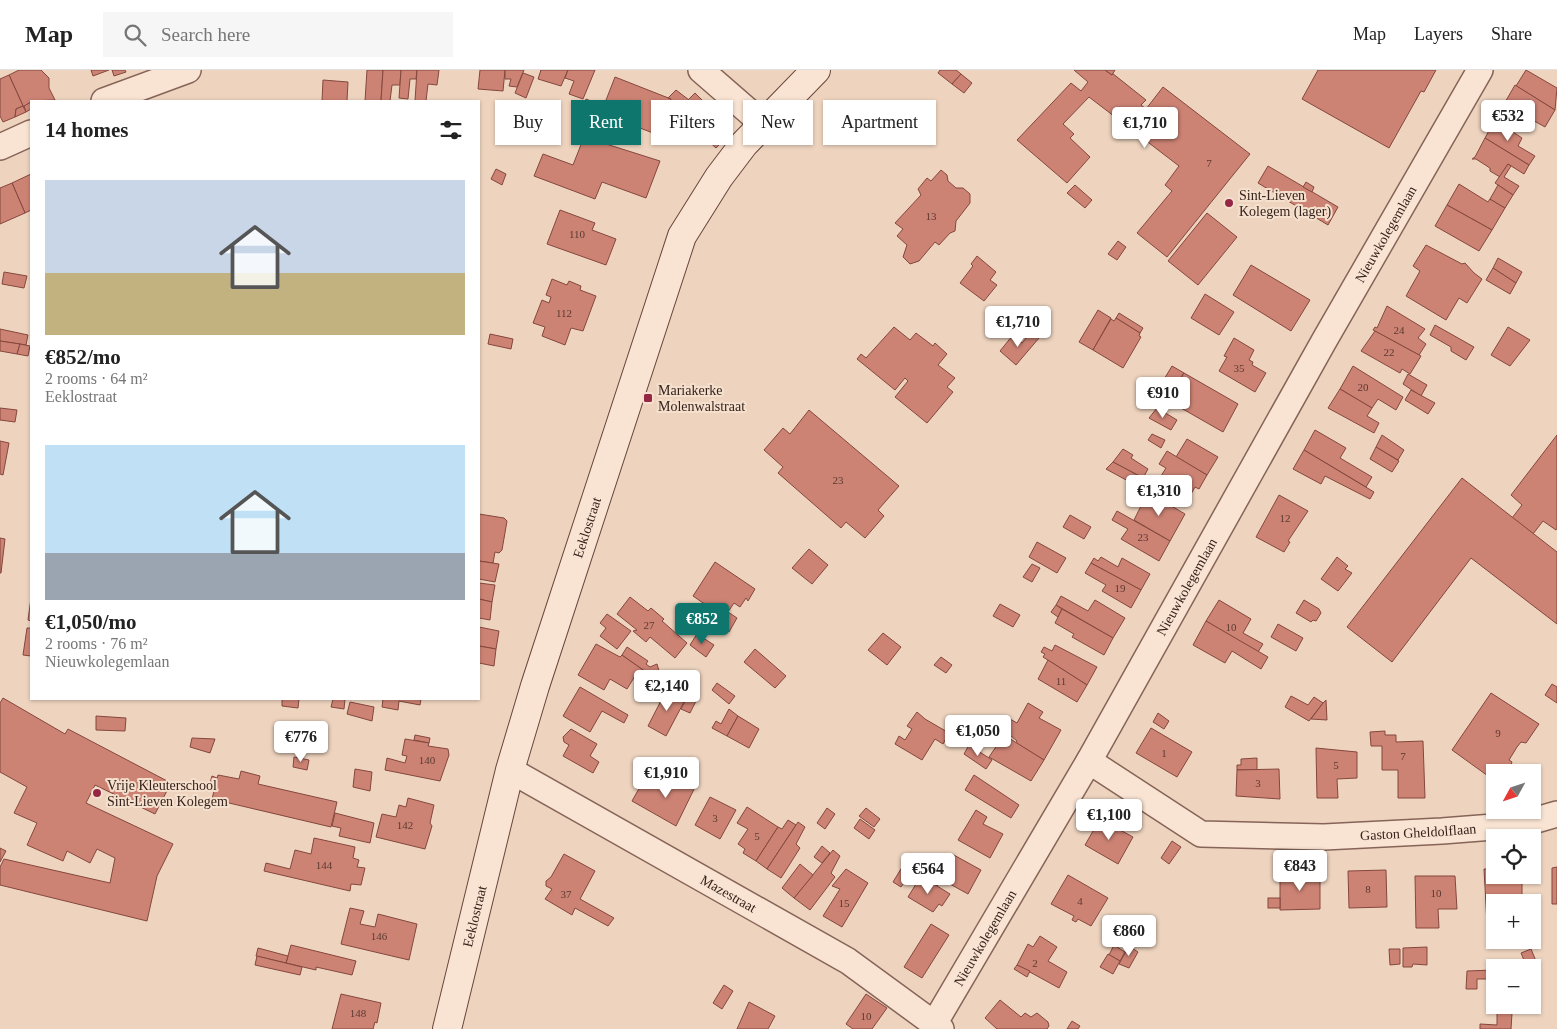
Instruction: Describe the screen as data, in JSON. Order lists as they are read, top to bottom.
{
  "streets": {
    "street": [
      "Nieuwkolegemlaan",
      "Eeklostraat",
      "Gaston Gheldolflaan",
      "Mazestraat"
    ]
  },
  "crossings": [
    ["Nieuwkolegemlaan", "Gaston Gheldolflaan"],
    ["Nieuwkolegemlaan", "Mazestraat"],
    ["Eeklostraat", "Mazestraat"]
  ],
  "places": {
    "other": ["Sint-Lieven Kolegem (lager)", "Vrije Kleuterschool Sint-Lieven Kolegem"],
    "transit": ["Mariakerke Molenwalstraat"]
  },
  "house_numbers": [
    "7",
    "13",
    "110",
    "112",
    "24",
    "22",
    "35",
    "20",
    "23",
    "12",
    "23",
    "19",
    "27",
    "10",
    "11",
    "9",
    "1",
    "7",
    "140",
    "5",
    "3",
    "3",
    "142",
    "5",
    "144",
    "8",
    "10",
    "37",
    "4",
    "15",
    "146",
    "2",
    "148",
    "10"
  ],
  "north": "bottom left",
  "page": {
    "header": "Map",
    "search": "Search here",
    "nav": ["Map", "Layers", "Share"],
    "price": [
      "€532",
      "€1,710",
      "€1,710",
      "€910",
      "€1,310",
      "€852",
      "€2,140",
      "€1,050",
      "€776",
      "€1,910",
      "€1,100",
      "€843",
      "€564",
      "€860"
    ],
    "chip": [
      "Buy",
      "Rent",
      "Filters",
      "New",
      "Apartment"
    ],
    "heading": "14 homes",
    "list": [
      {
        "name": "€852/mo",
        "note": "2 rooms · 64 m² · Eeklostraat"
      },
      {
        "name": "€1,050/mo",
        "note": "2 rooms · 76 m² · Nieuwkolegemlaan"
      }
    ],
    "map_buttons": ["+", "−"]
  }
}
